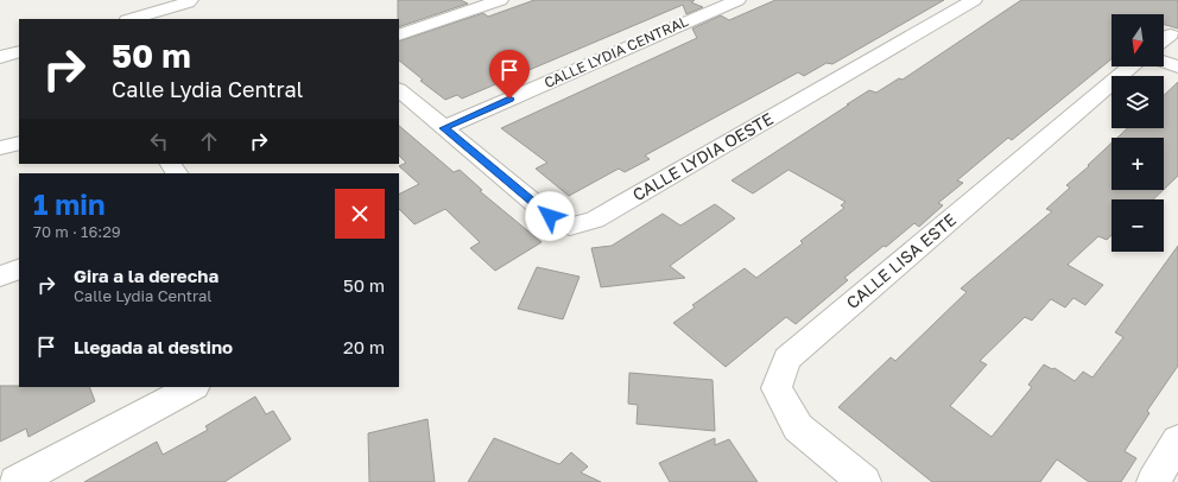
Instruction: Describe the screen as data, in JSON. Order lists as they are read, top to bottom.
{
  "streets": {
    "street": ["CALLE LYDIA CENTRAL", "CALLE LYDIA OESTE", "CALLE LISA ESTE"]
  },
  "crossings": [
    ["CALLE LYDIA CENTRAL", "CALLE LYDIA OESTE"]
  ],
  "north": "bottom",
  "page": {
    "map_buttons": ["+", "−"],
    "turn": ["50 m", "Calle Lydia Central"],
    "heading": ["1 min", "70 m · 16:29"],
    "list": [
      {
        "name": "Gira a la derecha",
        "note": "Calle Lydia Central",
        "value": "50 m"
      },
      {
        "name": "Llegada al destino",
        "value": "20 m"
      }
    ]
  }
}
